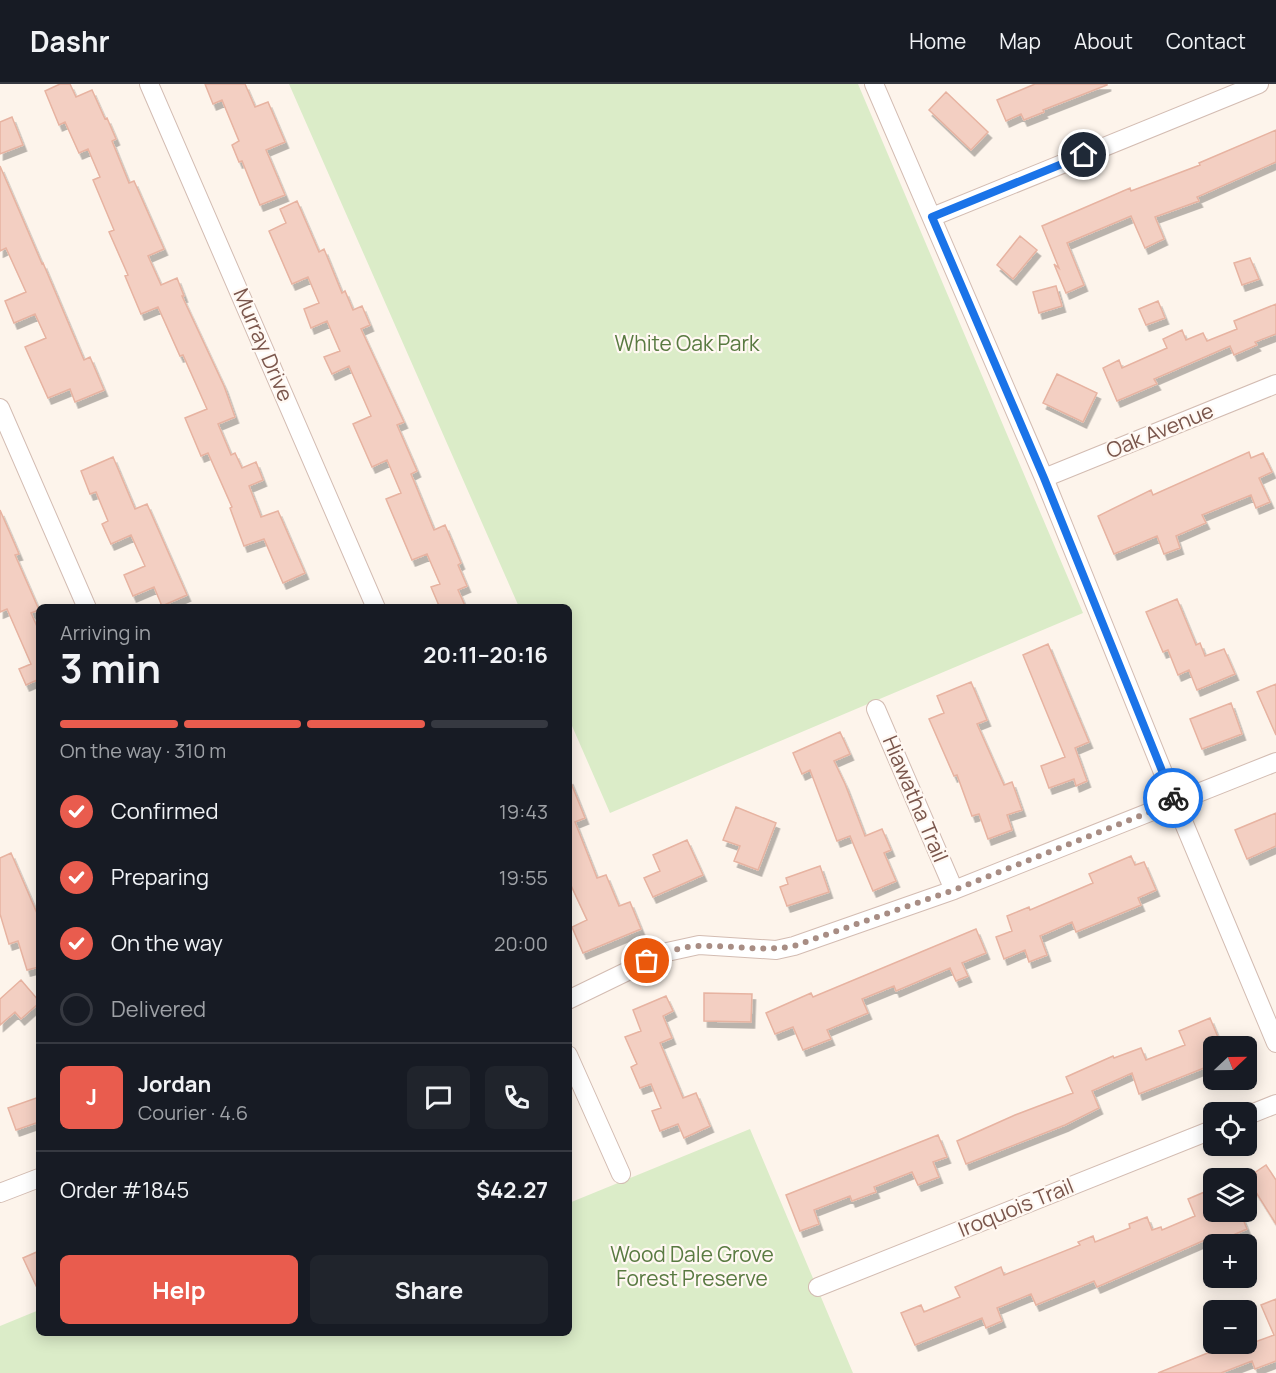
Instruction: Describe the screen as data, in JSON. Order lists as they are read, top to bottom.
{
  "streets": {
    "street": [
      "Murray Drive",
      "Oak Avenue",
      "Hiawatha Trail",
      "Iroquois Trail"
    ]
  },
  "parks": ["White Oak Park", "Wood Dale Grove Forest Preserve"],
  "north": "right",
  "page": {
    "header": "Dashr",
    "nav": [
      "Home",
      "Map",
      "About",
      "Contact"
    ],
    "heading": ["3 min", "Arriving in", "20:11–20:16"],
    "panel": [
      "Jordan",
      "Courier · 4.6",
      "Order #1845",
      "$42.27"
    ],
    "bar": "On the way · 310 m",
    "list": [
      ["Confirmed", "19:43"],
      ["Preparing", "19:55"],
      ["On the way", "20:00"],
      "Delivered"
    ],
    "map_buttons": ["+", "−"],
    "round": "J",
    "buttons": ["Help", "Share"]
  }
}
